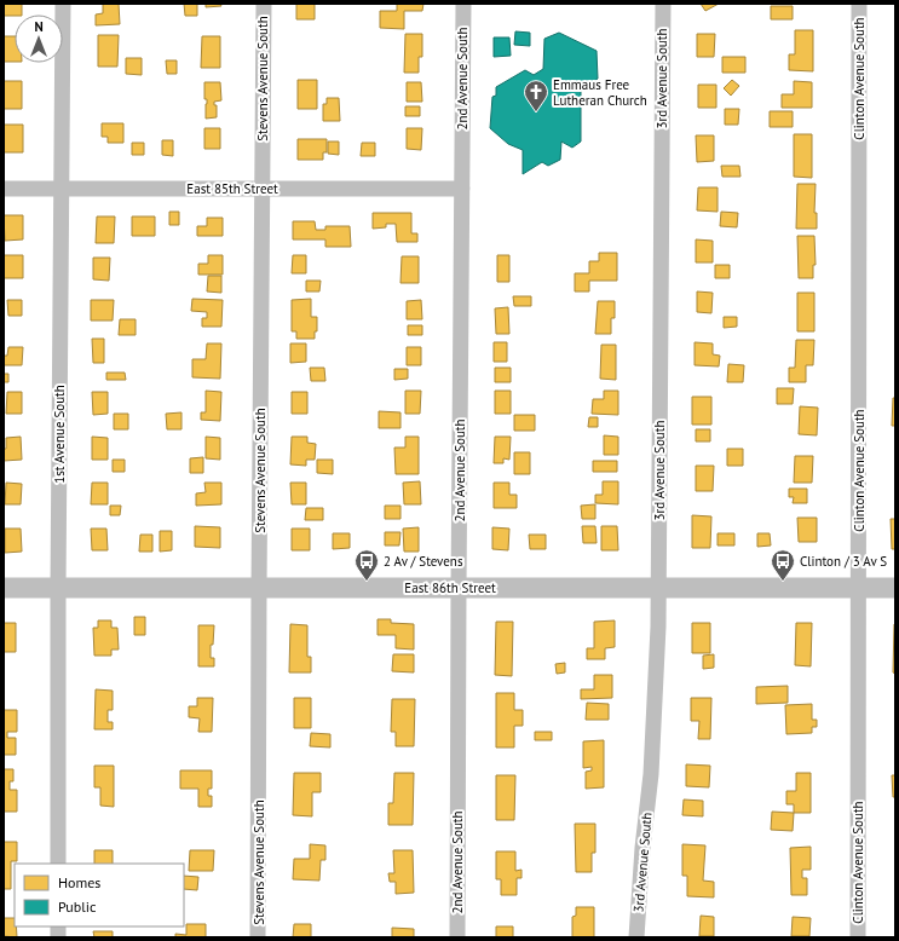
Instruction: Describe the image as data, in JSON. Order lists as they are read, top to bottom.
{
  "streets": {
    "street": [
      "Stevens Avenue South",
      "2nd Avenue South",
      "3rd Avenue South",
      "Clinton Avenue South",
      "East 85th Street",
      "1st Avenue South",
      "East 86th Street"
    ]
  },
  "crossings": [
    ["Stevens Avenue South", "East 85th Street"],
    ["Stevens Avenue South", "East 86th Street"],
    ["2nd Avenue South", "East 85th Street"],
    ["2nd Avenue South", "East 86th Street"],
    ["3rd Avenue South", "East 86th Street"],
    ["Clinton Avenue South", "East 86th Street"],
    ["East 85th Street", "1st Avenue South"],
    ["1st Avenue South", "East 86th Street"]
  ],
  "places": {
    "church": ["Emmaus Free Lutheran Church"],
    "bus stop": ["2 Av / Stevens", "Clinton / 3 Av S"]
  },
  "legend": ["Homes", "Public"],
  "north": "top"
}
